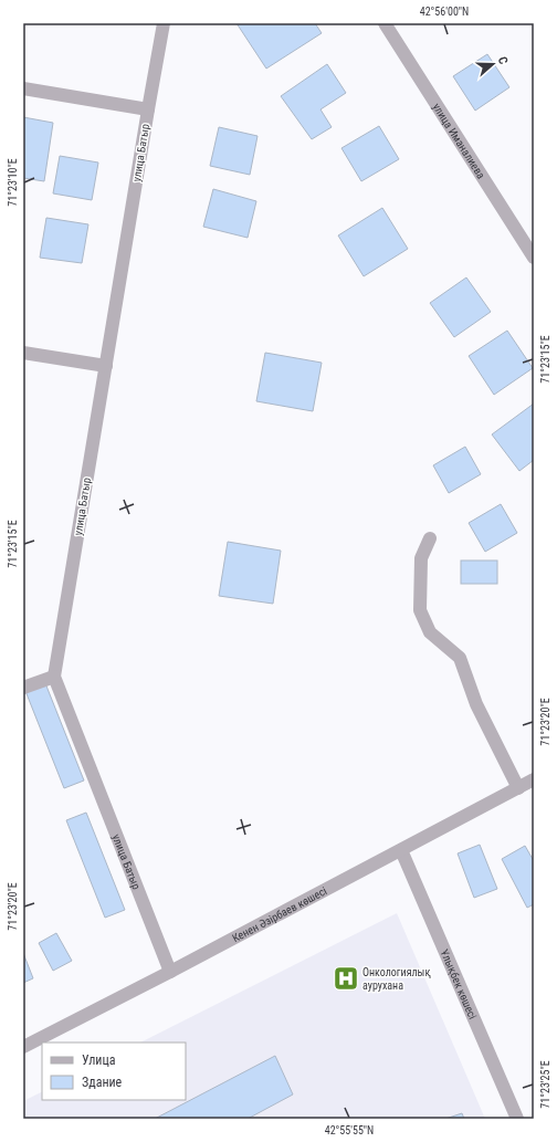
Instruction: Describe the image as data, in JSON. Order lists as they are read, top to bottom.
{
  "streets": {
    "street": [
      "улица Иманалиева",
      "улица Батыр",
      "Кенен Әзірбаев көшесі",
      "Ұлықбек көшесі"
    ]
  },
  "crossings": [
    ["улица Батыр", "Кенен Әзірбаев көшесі"],
    ["Кенен Әзірбаев көшесі", "Ұлықбек көшесі"]
  ],
  "places": {
    "hospital": ["Онкологиялық аурухана"]
  },
  "legend": ["Улица", "Здание"],
  "north": "right",
  "coordinates": [
    "42°56'00\"N",
    "71°23'10\"E",
    "71°23'15\"E",
    "71°23'20\"E",
    "71°23'25\"E",
    "42°55'55\"N"
  ]
}
